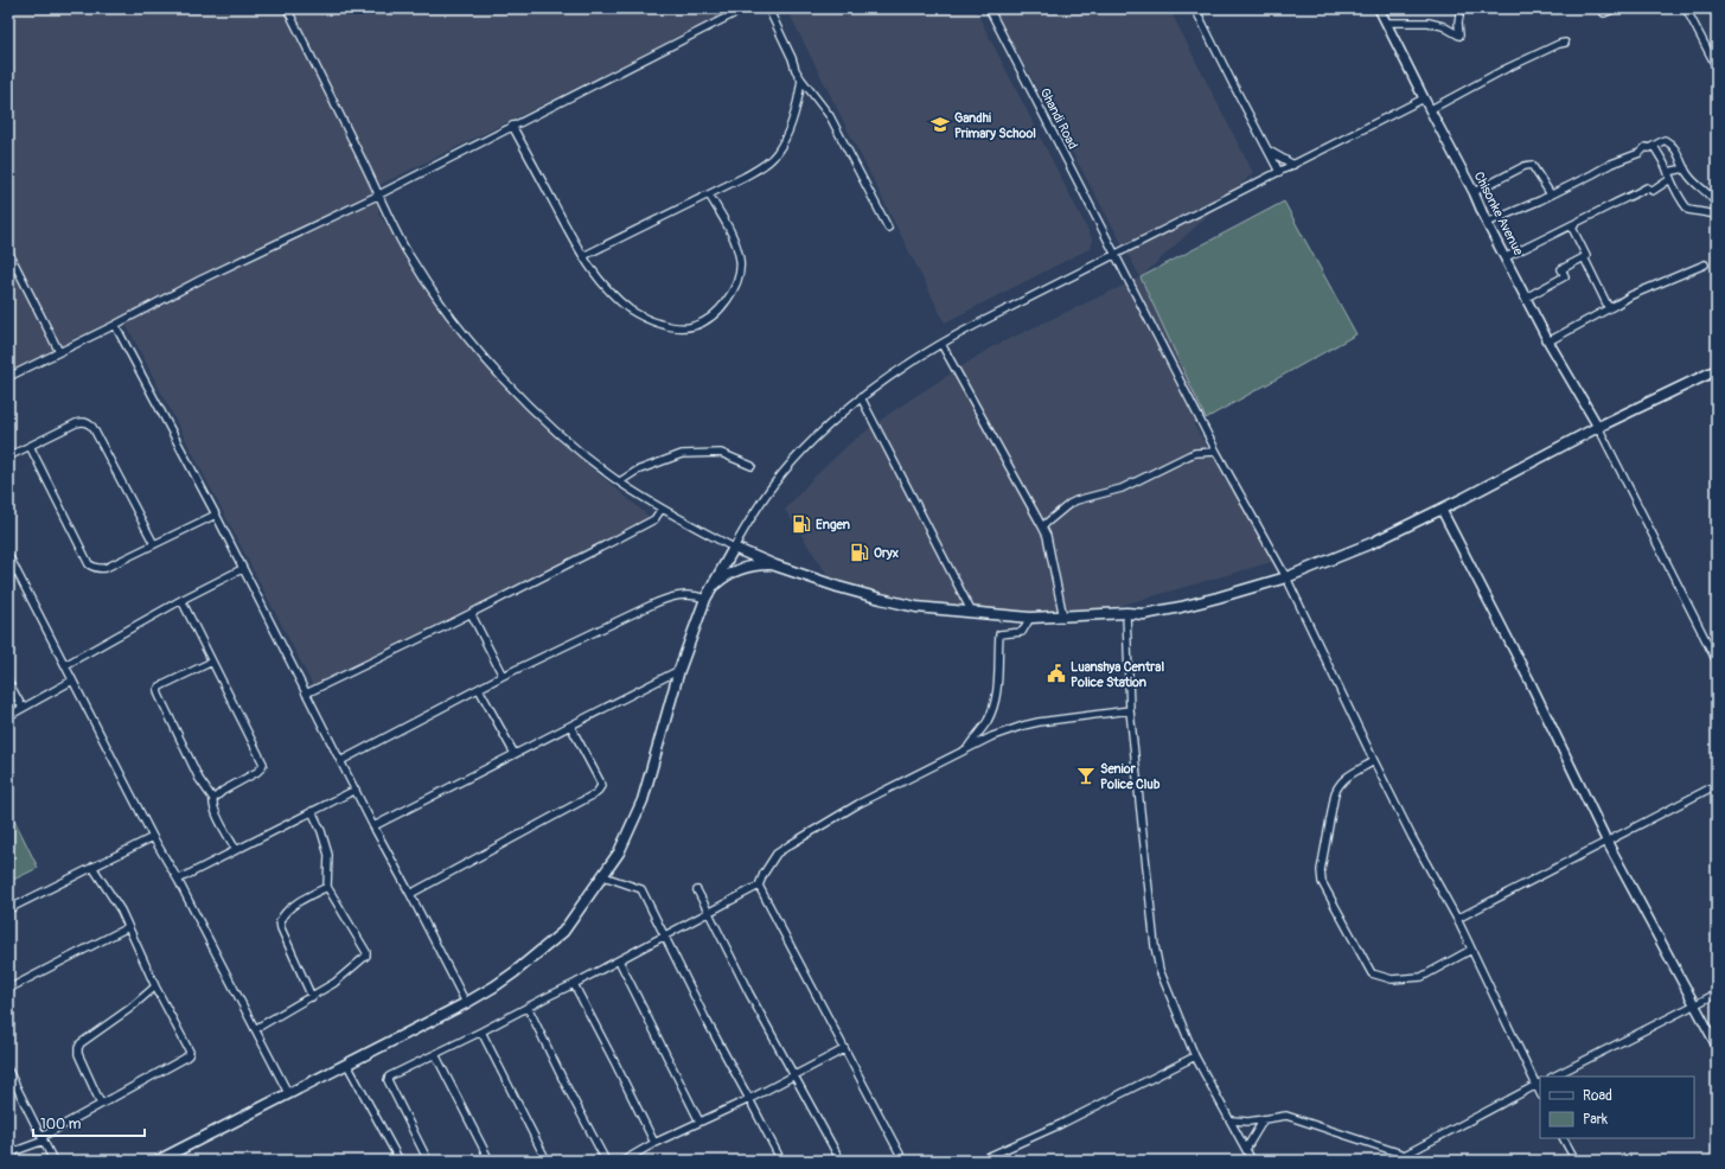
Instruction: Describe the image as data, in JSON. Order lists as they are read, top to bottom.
{
  "streets": {
    "street": ["Ghandi Road", "Chisonke Avenue"]
  },
  "places": {
    "school or university": ["Gandhi Primary School"],
    "fuel station": ["Engen", "Oryx"],
    "public building": ["Luanshya Central Police Station"],
    "bar": ["Senior Police Club"]
  },
  "legend": ["Road", "Park"],
  "scale_bar": "100 m"
}
